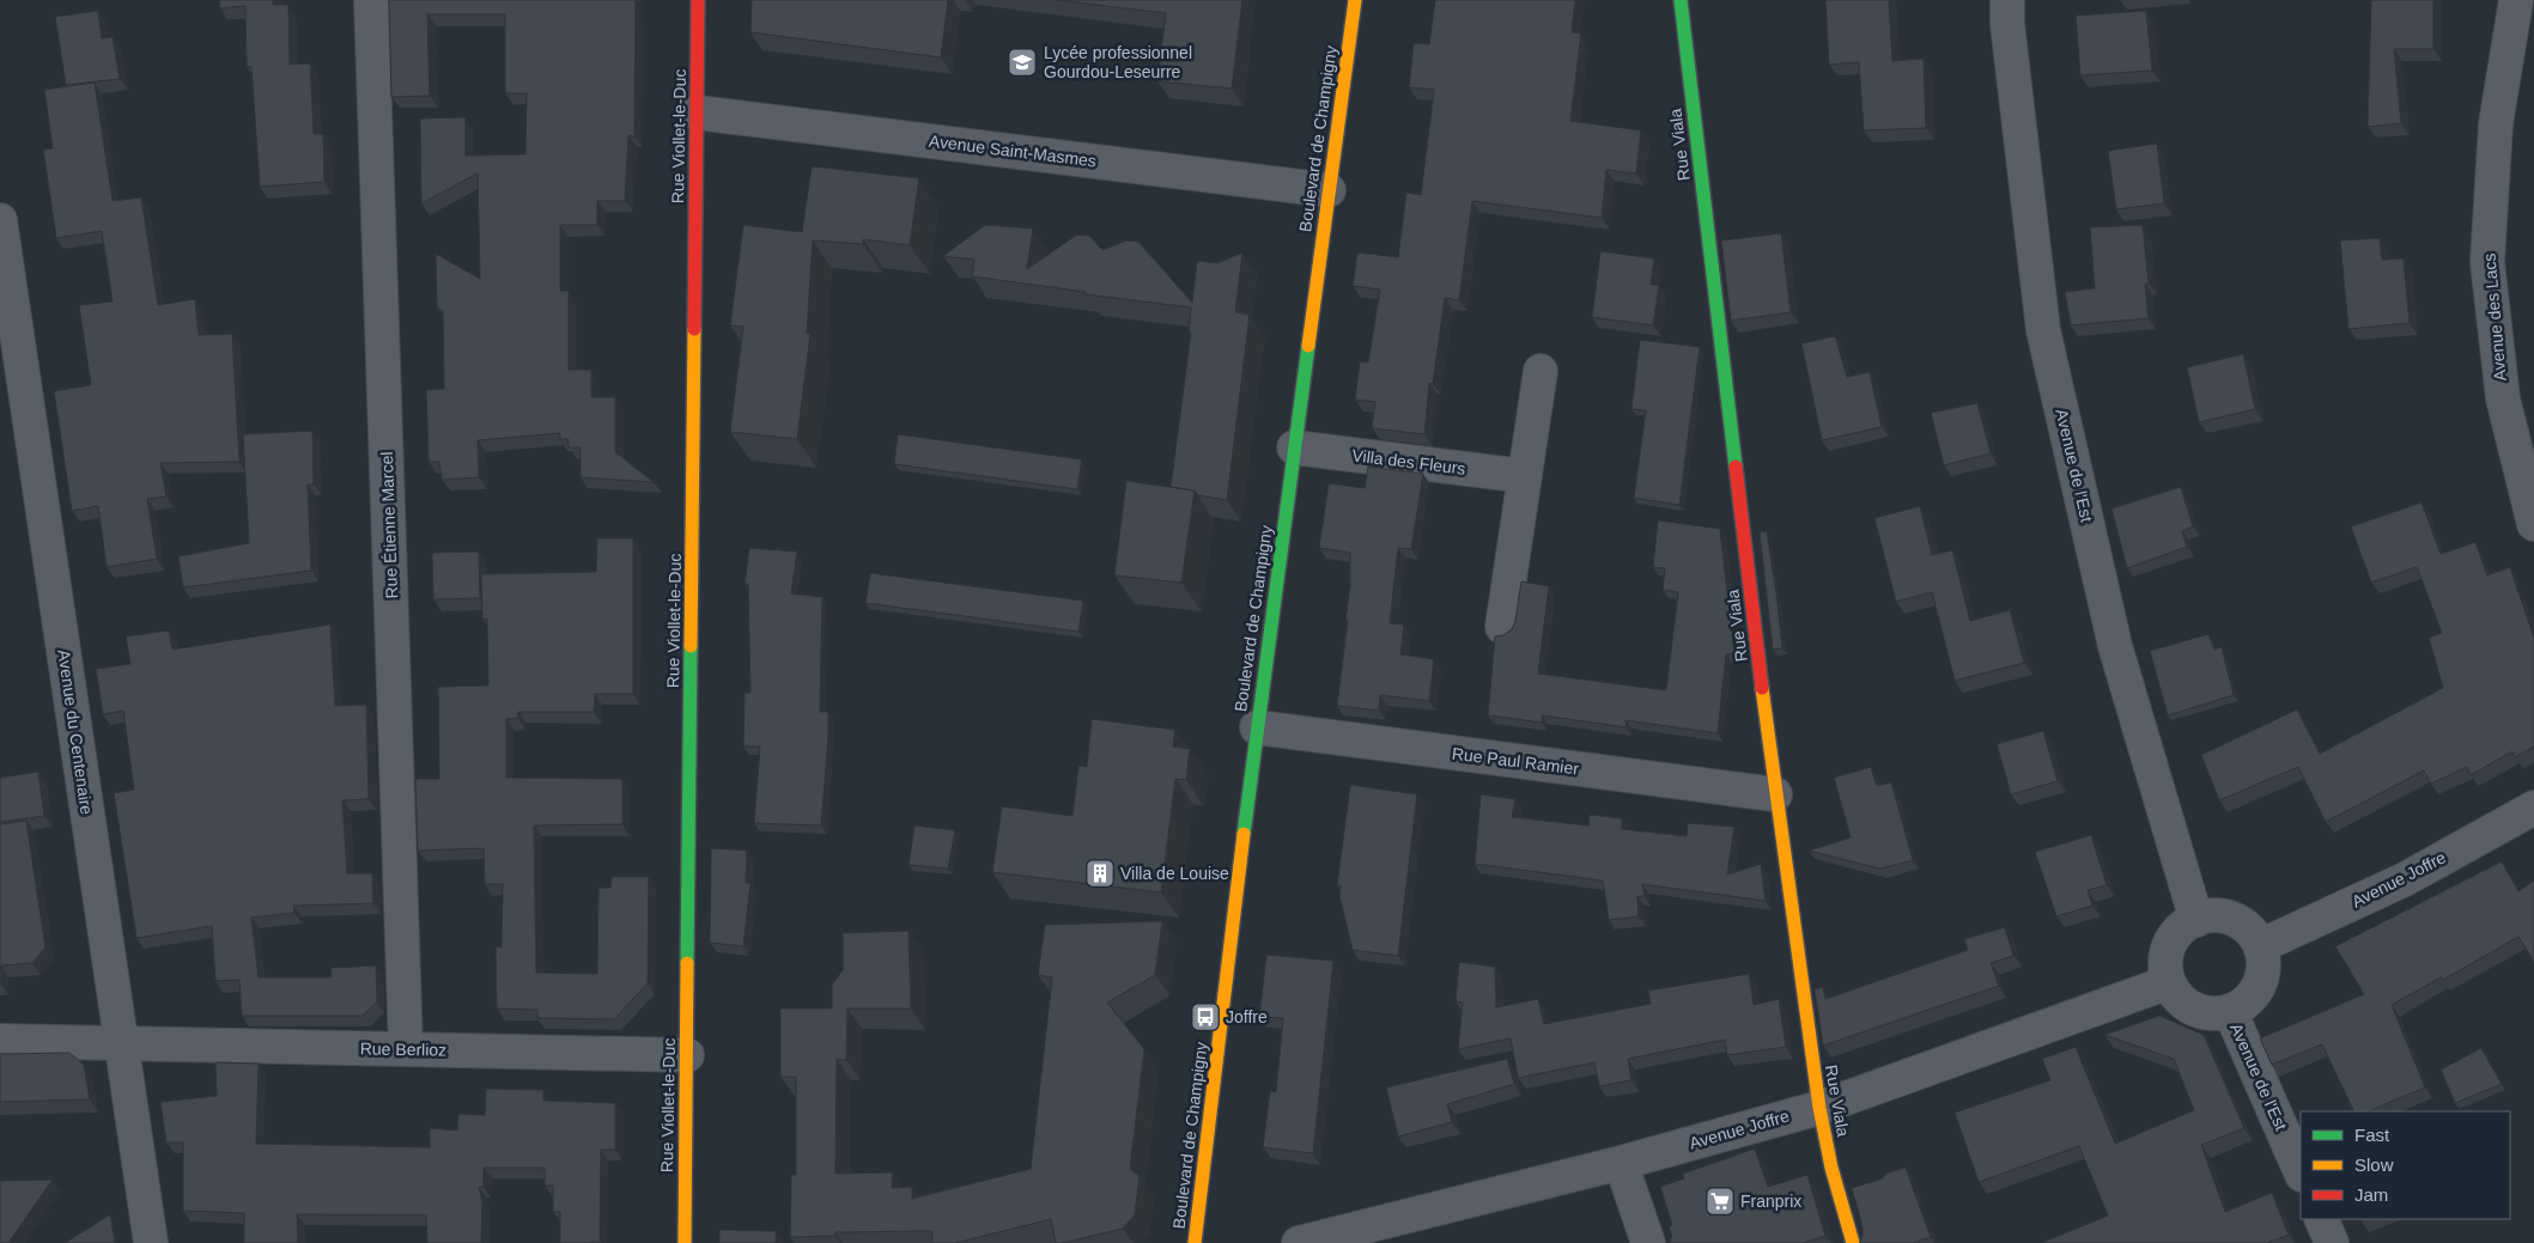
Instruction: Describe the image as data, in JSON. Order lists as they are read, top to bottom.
{
  "streets": {
    "street": [
      "Rue Viollet-le-Duc",
      "Boulevard de Champigny",
      "Rue Viala",
      "Avenue Saint-Masmes",
      "Avenue des Lacs",
      "Villa des Fleurs",
      "Avenue de l'Est",
      "Rue Étienne Marcel",
      "Avenue du Centenaire",
      "Rue Paul Ramier",
      "Avenue Joffre",
      "Rue Berlioz"
    ]
  },
  "crossings": [
    ["Rue Viollet-le-Duc", "Avenue Saint-Masmes"],
    ["Rue Viollet-le-Duc", "Rue Berlioz"],
    ["Boulevard de Champigny", "Avenue Saint-Masmes"],
    ["Boulevard de Champigny", "Villa des Fleurs"],
    ["Boulevard de Champigny", "Rue Paul Ramier"],
    ["Rue Viala", "Rue Paul Ramier"],
    ["Rue Viala", "Avenue Joffre"],
    ["Avenue de l'Est", "Avenue Joffre"],
    ["Rue Étienne Marcel", "Rue Berlioz"],
    ["Avenue du Centenaire", "Rue Berlioz"]
  ],
  "places": {
    "school or university": ["Lycée professionnel Gourdou-Leseurre"],
    "building": ["Villa de Louise"],
    "bus stop": ["Joffre"],
    "supermarket": ["Franprix"]
  },
  "legend": ["Fast", "Slow", "Jam"]
}
